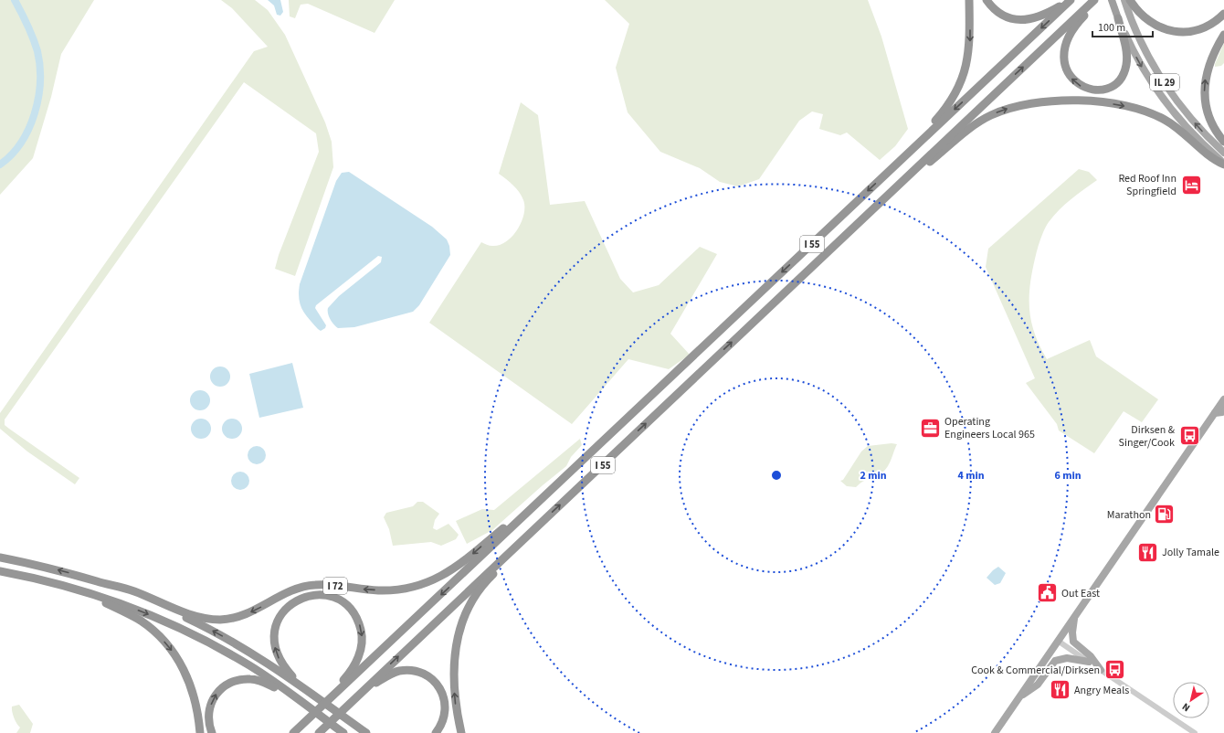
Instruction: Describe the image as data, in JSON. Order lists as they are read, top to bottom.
{
  "streets": {
    "highway": ["IL 29", "I 55", "I 72"]
  },
  "crossings": [
    ["I 55", "I 72"]
  ],
  "places": {
    "hotel": ["Red Roof Inn Springfield"],
    "office": ["Operating Engineers Local 965"],
    "bus stop": ["Dirksen & Singer/Cook", "Cook & Commercial/Dirksen"],
    "fuel station": ["Marathon"],
    "restaurant": ["Jolly Tamale", "Angry Meals"],
    "public building": ["Out East"]
  },
  "scale_bar": "100 m",
  "north": "bottom left",
  "rings": ["2 min", "4 min", "6 min"]
}
